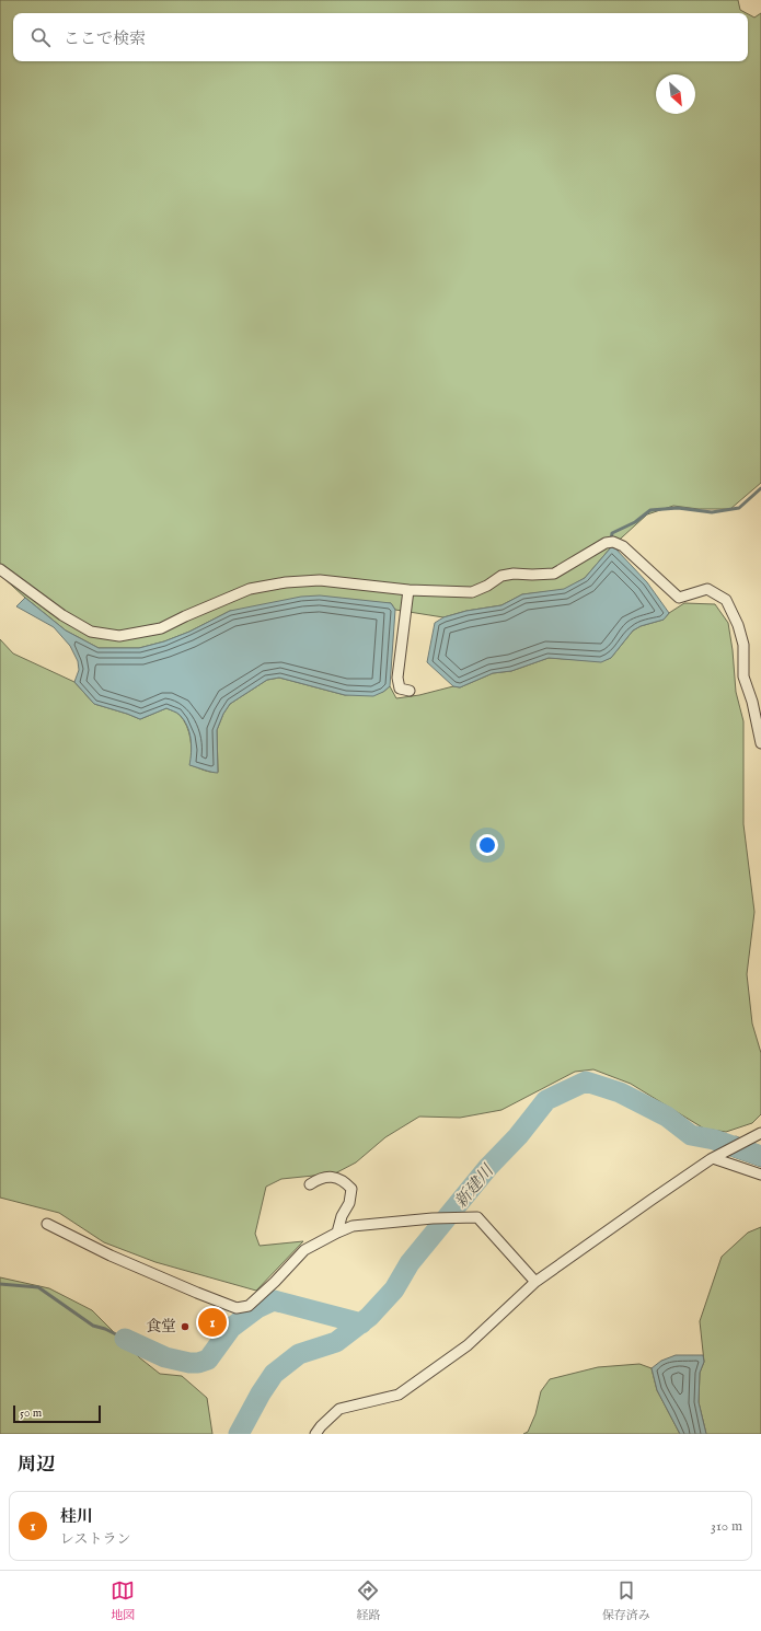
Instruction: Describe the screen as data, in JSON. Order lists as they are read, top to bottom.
{
  "water": ["新建川"],
  "places": ["食堂"],
  "scale_bar": "50 m",
  "north": "bottom right",
  "page": {
    "search": "ここで検索",
    "pins": "1",
    "scale": "50 m",
    "heading": "周辺",
    "list": [
      {
        "mark": "1",
        "name": "桂川",
        "note": "レストラン",
        "value": "310 m"
      }
    ],
    "nav": ["地図", "経路", "保存済み"]
  }
}
